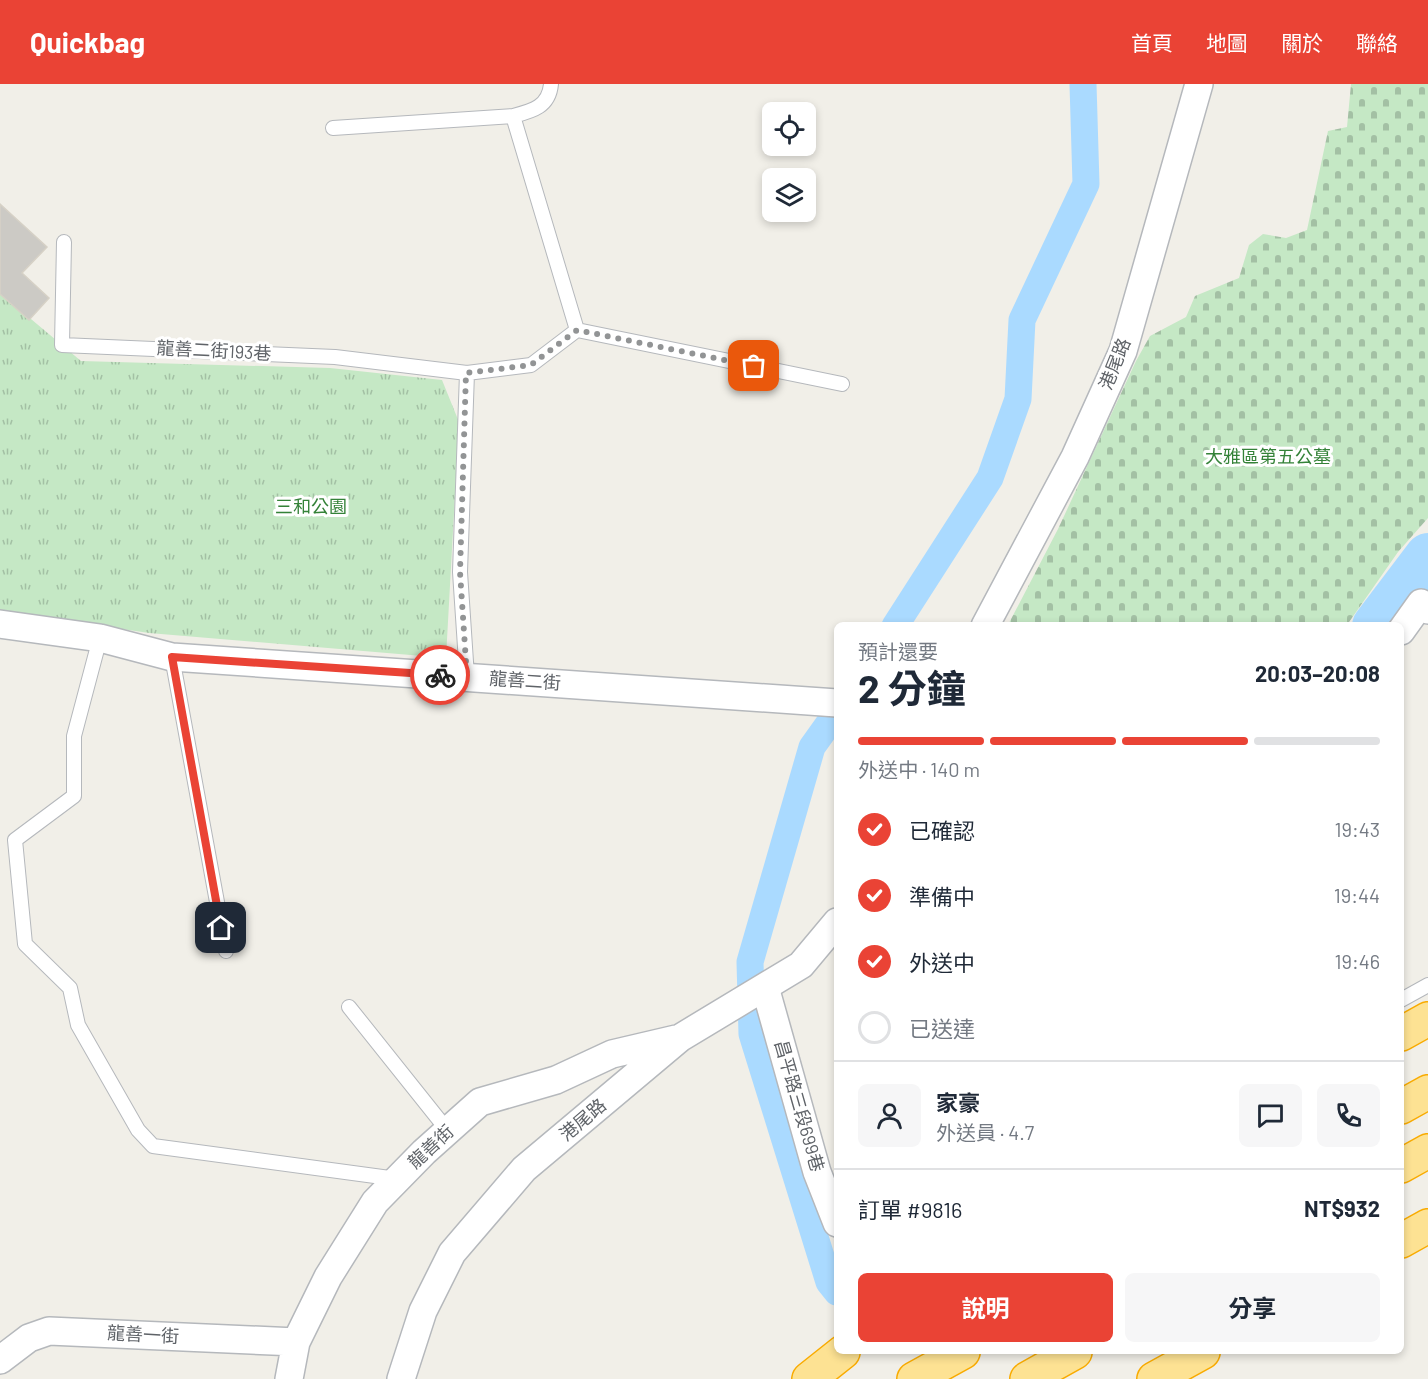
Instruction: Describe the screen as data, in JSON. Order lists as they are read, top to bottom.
{
  "streets": {
    "street": [
      "港尾路",
      "龍善二街",
      "昌平路三段699巷",
      "龍善街",
      "龍善一街"
    ],
    "lane": ["龍善二街193巷"]
  },
  "crossings": [
    ["港尾路", "昌平路三段699巷"],
    ["港尾路", "龍善街"],
    ["龍善街", "龍善一街"]
  ],
  "parks": ["大雅區第五公墓", "三和公園"],
  "page": {
    "header": "Quickbag",
    "nav": [
      "首頁",
      "地圖",
      "關於",
      "聯絡"
    ],
    "heading": ["2 分鐘", "預計還要", "20:03–20:08"],
    "panel": [
      "家豪",
      "外送員 · 4.7",
      "訂單 #9816",
      "NT$932"
    ],
    "bar": "外送中 · 140 m",
    "list": [
      ["已確認", "19:43"],
      ["準備中", "19:44"],
      ["外送中", "19:46"],
      "已送達"
    ],
    "buttons": ["說明", "分享"]
  }
}
